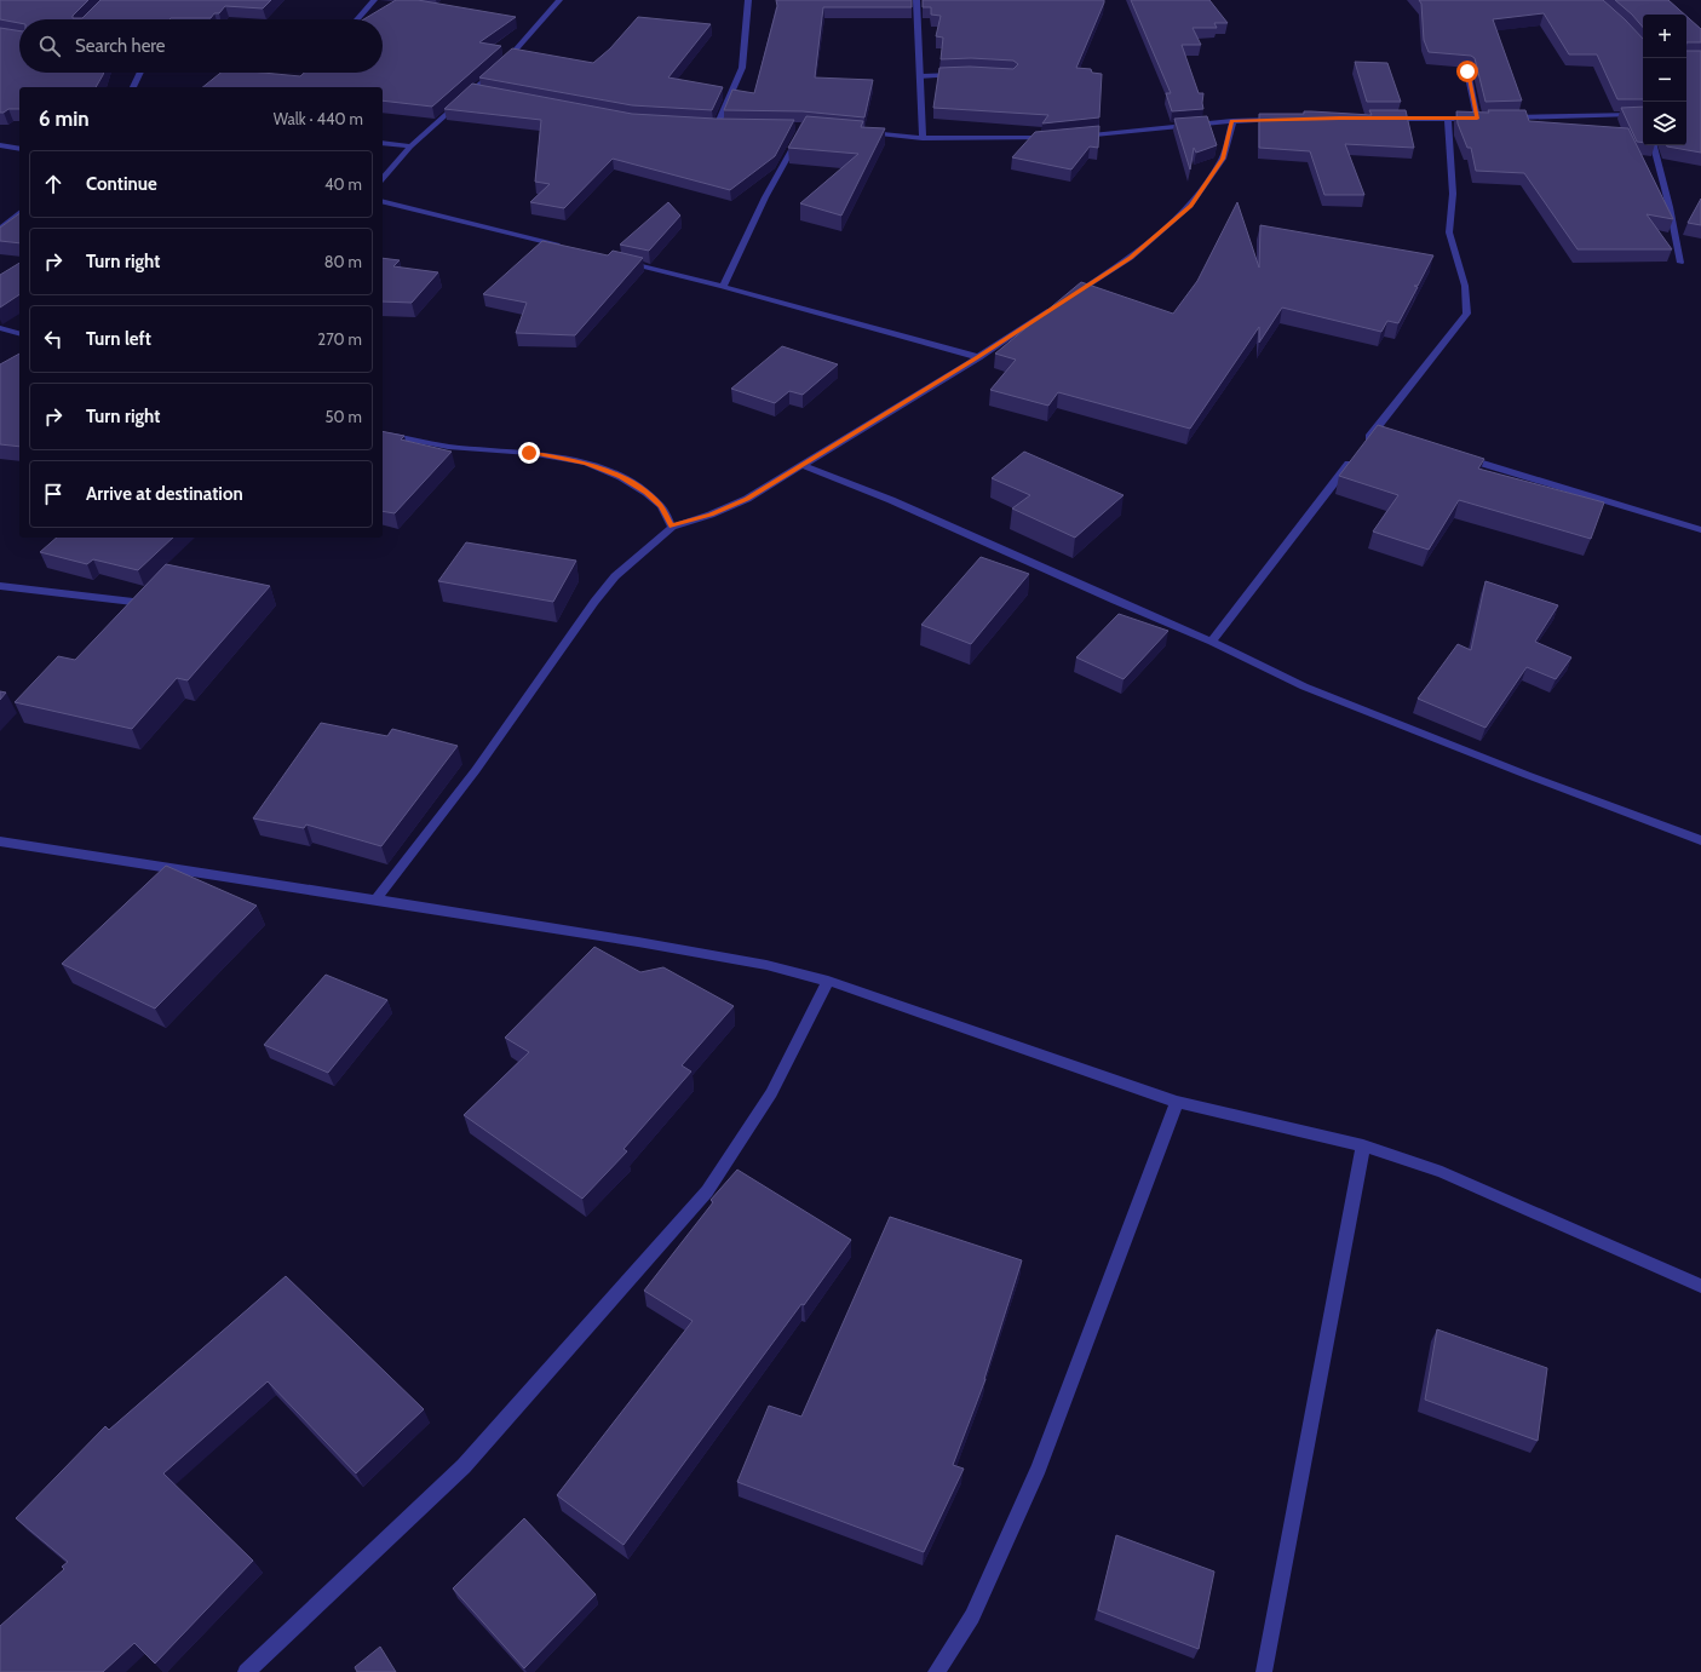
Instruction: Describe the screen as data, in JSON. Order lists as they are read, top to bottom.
{
  "page": {
    "map_buttons": ["+", "−"],
    "search": "Search here",
    "heading": ["6 min", "Walk · 440 m"],
    "list": [
      ["Continue", "40 m"],
      ["Turn right", "80 m"],
      ["Turn left", "270 m"],
      ["Turn right", "50 m"],
      "Arrive at destination"
    ]
  }
}
